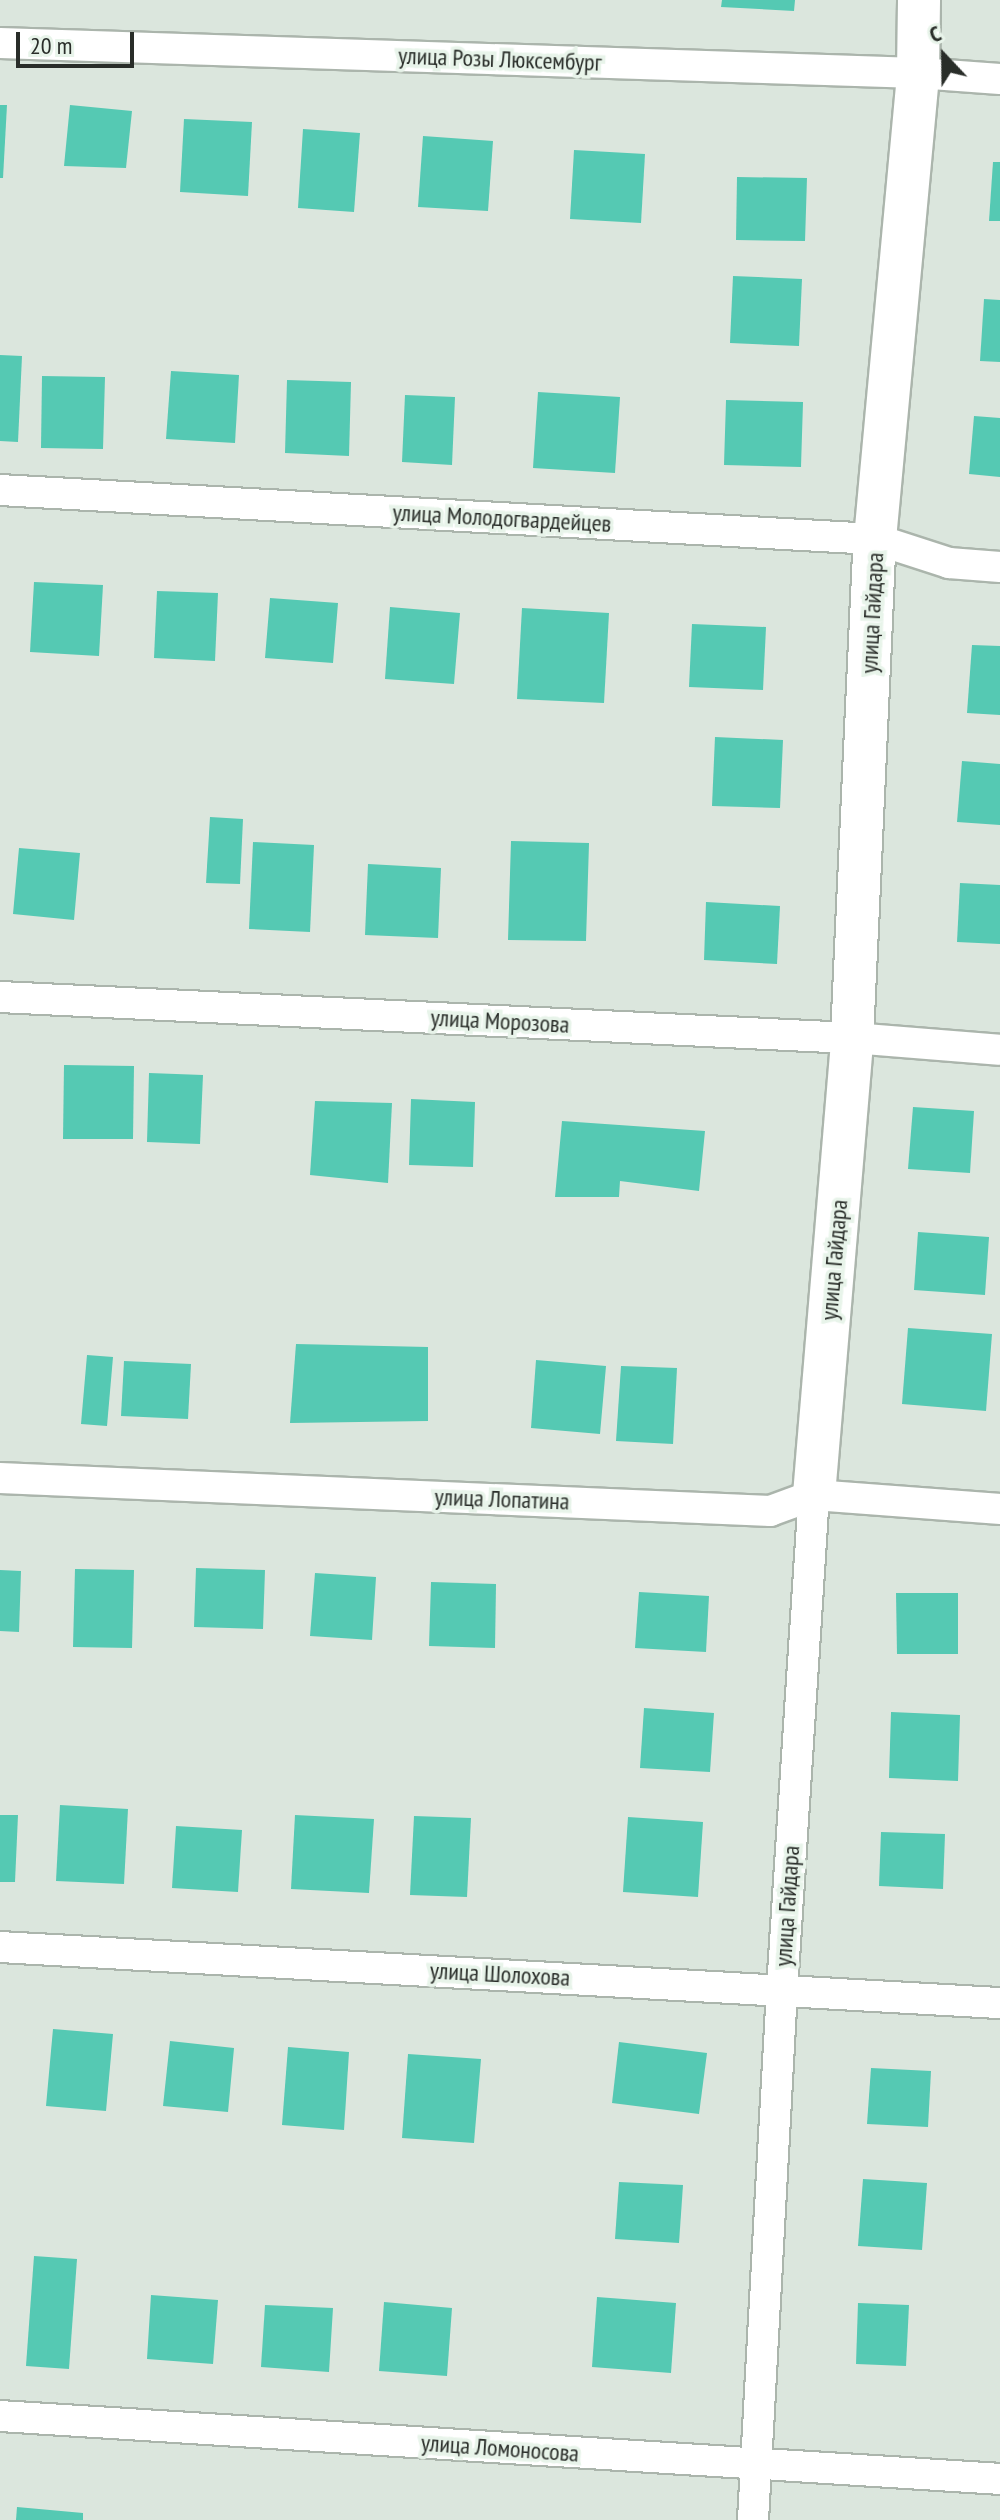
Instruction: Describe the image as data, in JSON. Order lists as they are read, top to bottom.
{
  "streets": {
    "street": [
      "улица Розы Люксембург",
      "улица Молодогвардейцев",
      "улица Гайдара",
      "улица Морозова",
      "улица Лопатина",
      "улица Шолохова",
      "улица Ломоносова"
    ]
  },
  "crossings": [
    ["улица Розы Люксембург", "улица Гайдара"],
    ["улица Молодогвардейцев", "улица Гайдара"],
    ["улица Гайдара", "улица Морозова"],
    ["улица Гайдара", "улица Лопатина"],
    ["улица Гайдара", "улица Шолохова"],
    ["улица Гайдара", "улица Ломоносова"]
  ],
  "scale_bar": "20 m",
  "north": "top"
}
